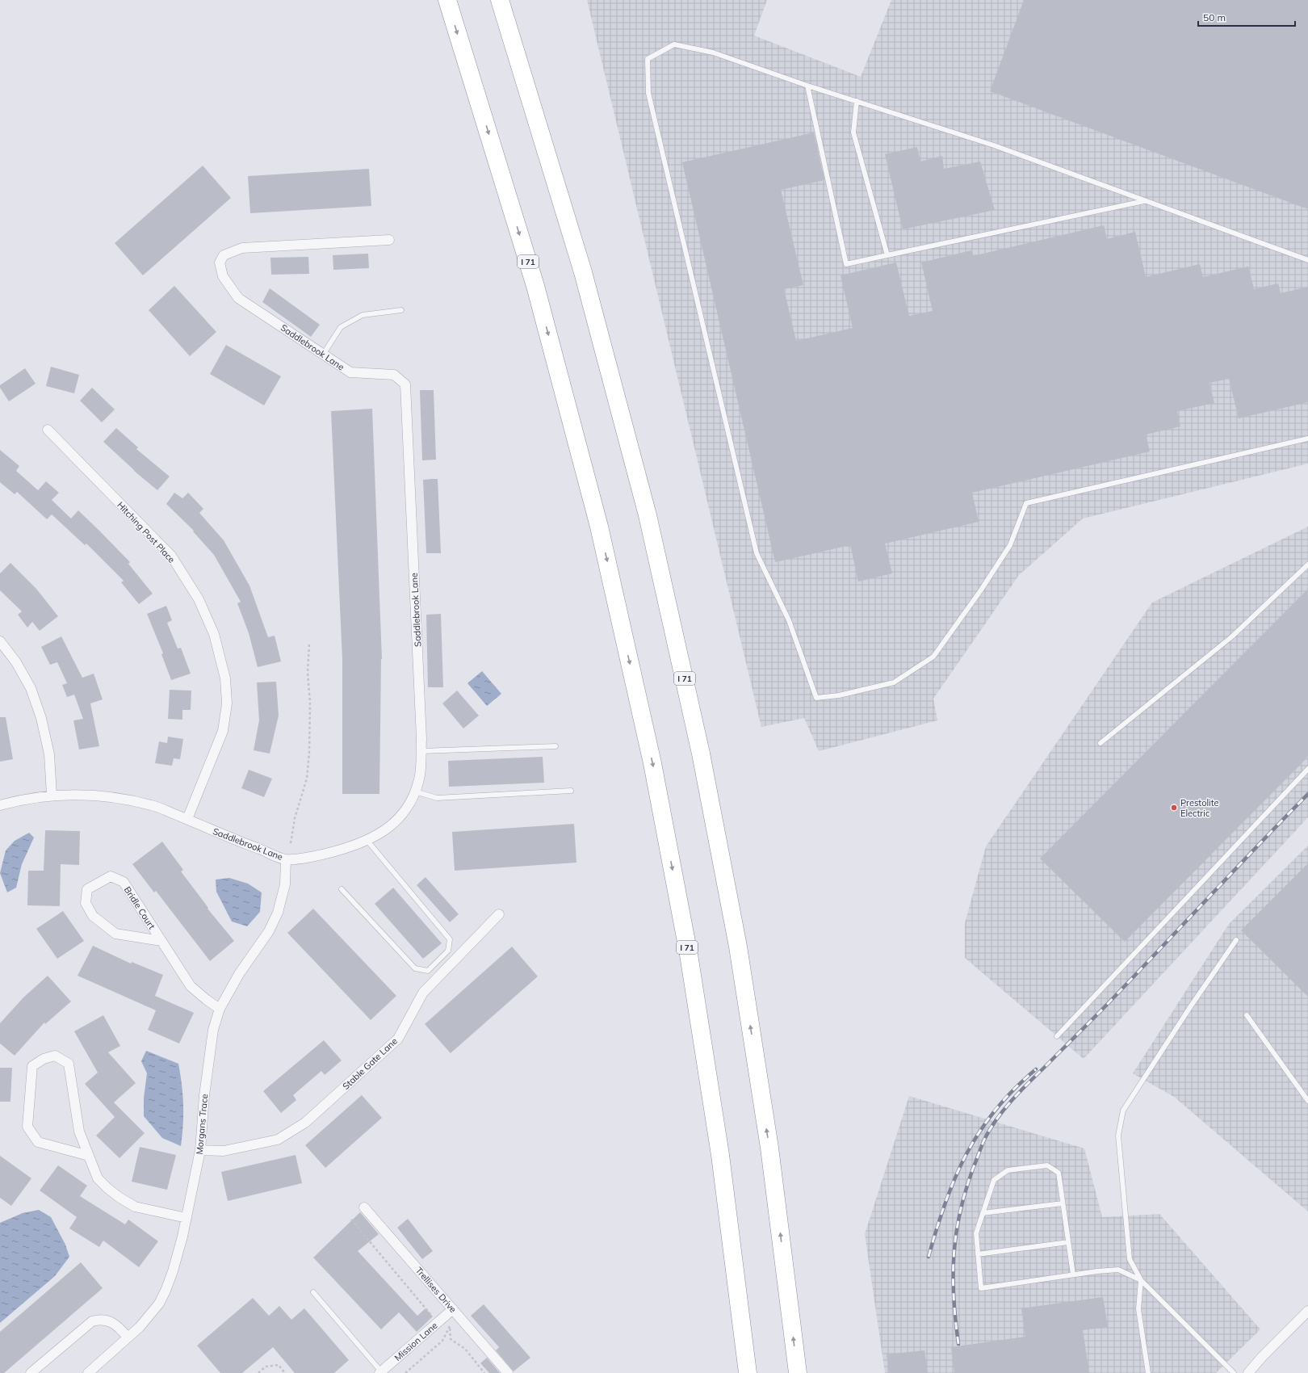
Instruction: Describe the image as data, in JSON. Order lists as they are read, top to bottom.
{
  "streets": {
    "highway": ["I 71"],
    "street": [
      "Saddlebrook Lane",
      "Hitching Post Place",
      "Bridle Court",
      "Stable Gate Lane",
      "Morgans Trace",
      "Trellises Drive",
      "Mission Lane"
    ]
  },
  "crossings": [
    ["Saddlebrook Lane", "Hitching Post Place"],
    ["Saddlebrook Lane", "Morgans Trace"],
    ["Bridle Court", "Morgans Trace"],
    ["Stable Gate Lane", "Morgans Trace"],
    ["Trellises Drive", "Mission Lane"]
  ],
  "places": ["Prestolite Electric"],
  "scale_bar": "50 m"
}
